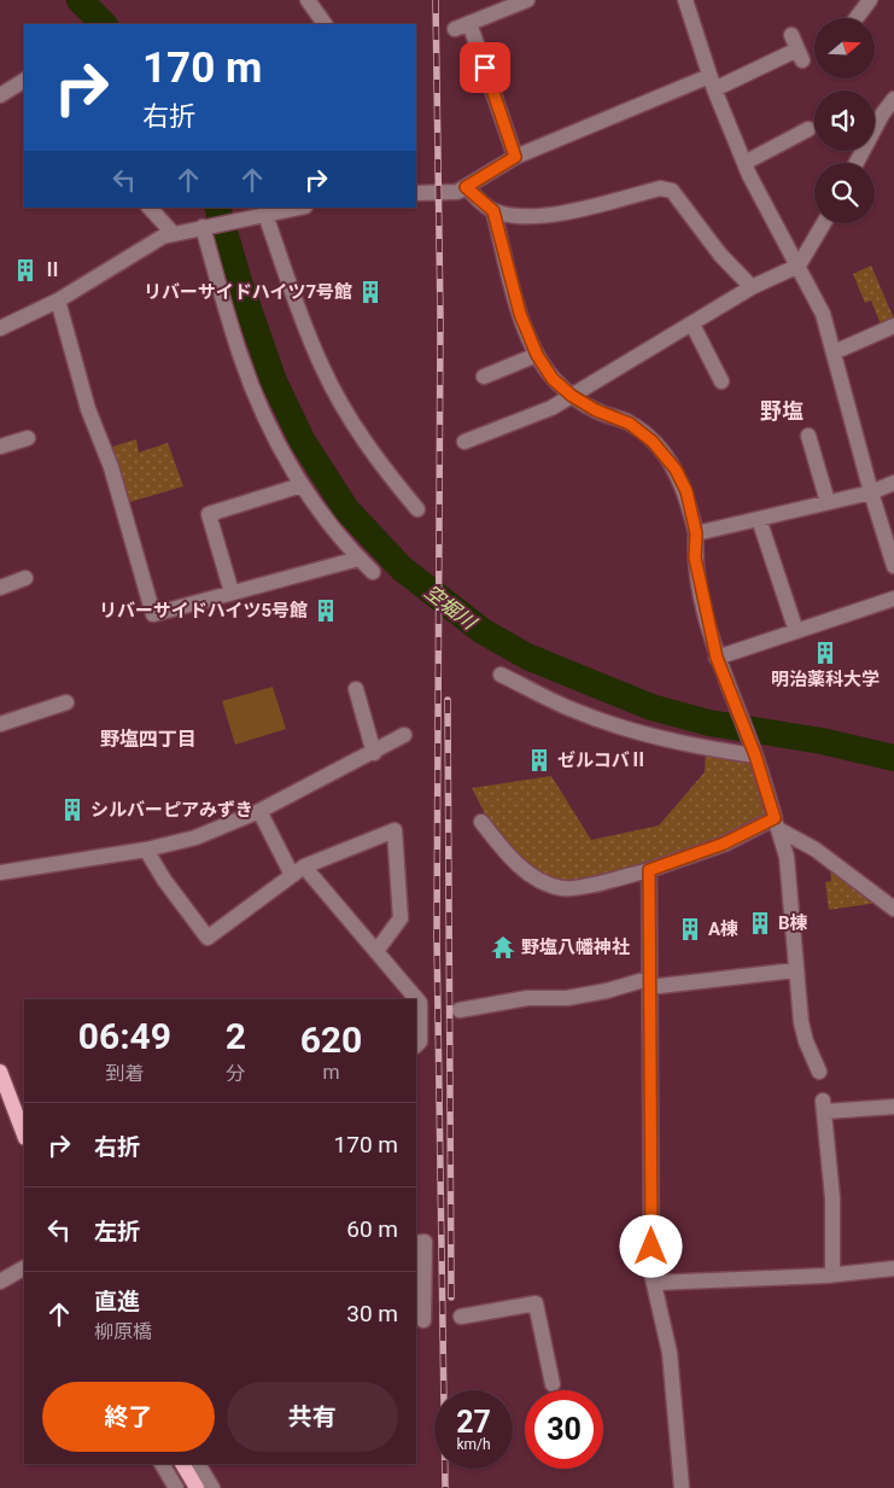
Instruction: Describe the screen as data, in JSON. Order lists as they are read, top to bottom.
{
  "districts": ["野塩", "野塩四丁目"],
  "water": ["空堀川"],
  "places": {
    "building": [
      "Ⅱ",
      "リバーサイドハイツ7号館",
      "リバーサイドハイツ5号館",
      "明治薬科大学",
      "ゼルコバⅡ",
      "シルバーピアみずき",
      "B棟",
      "A棟"
    ],
    "temple": ["野塩八幡神社"]
  },
  "north": "right",
  "page": {
    "turn": ["170 m", "右折"],
    "eta": [
      "06:49",
      "到着",
      "2",
      "分",
      "620",
      "m"
    ],
    "list": [
      {
        "name": "右折",
        "value": "170 m"
      },
      {
        "name": "左折",
        "value": "60 m"
      },
      {
        "name": "直進",
        "note": "柳原橋",
        "value": "30 m"
      }
    ],
    "buttons": ["終了", "共有"],
    "speed": "27 km/h",
    "limit": "30"
  }
}
